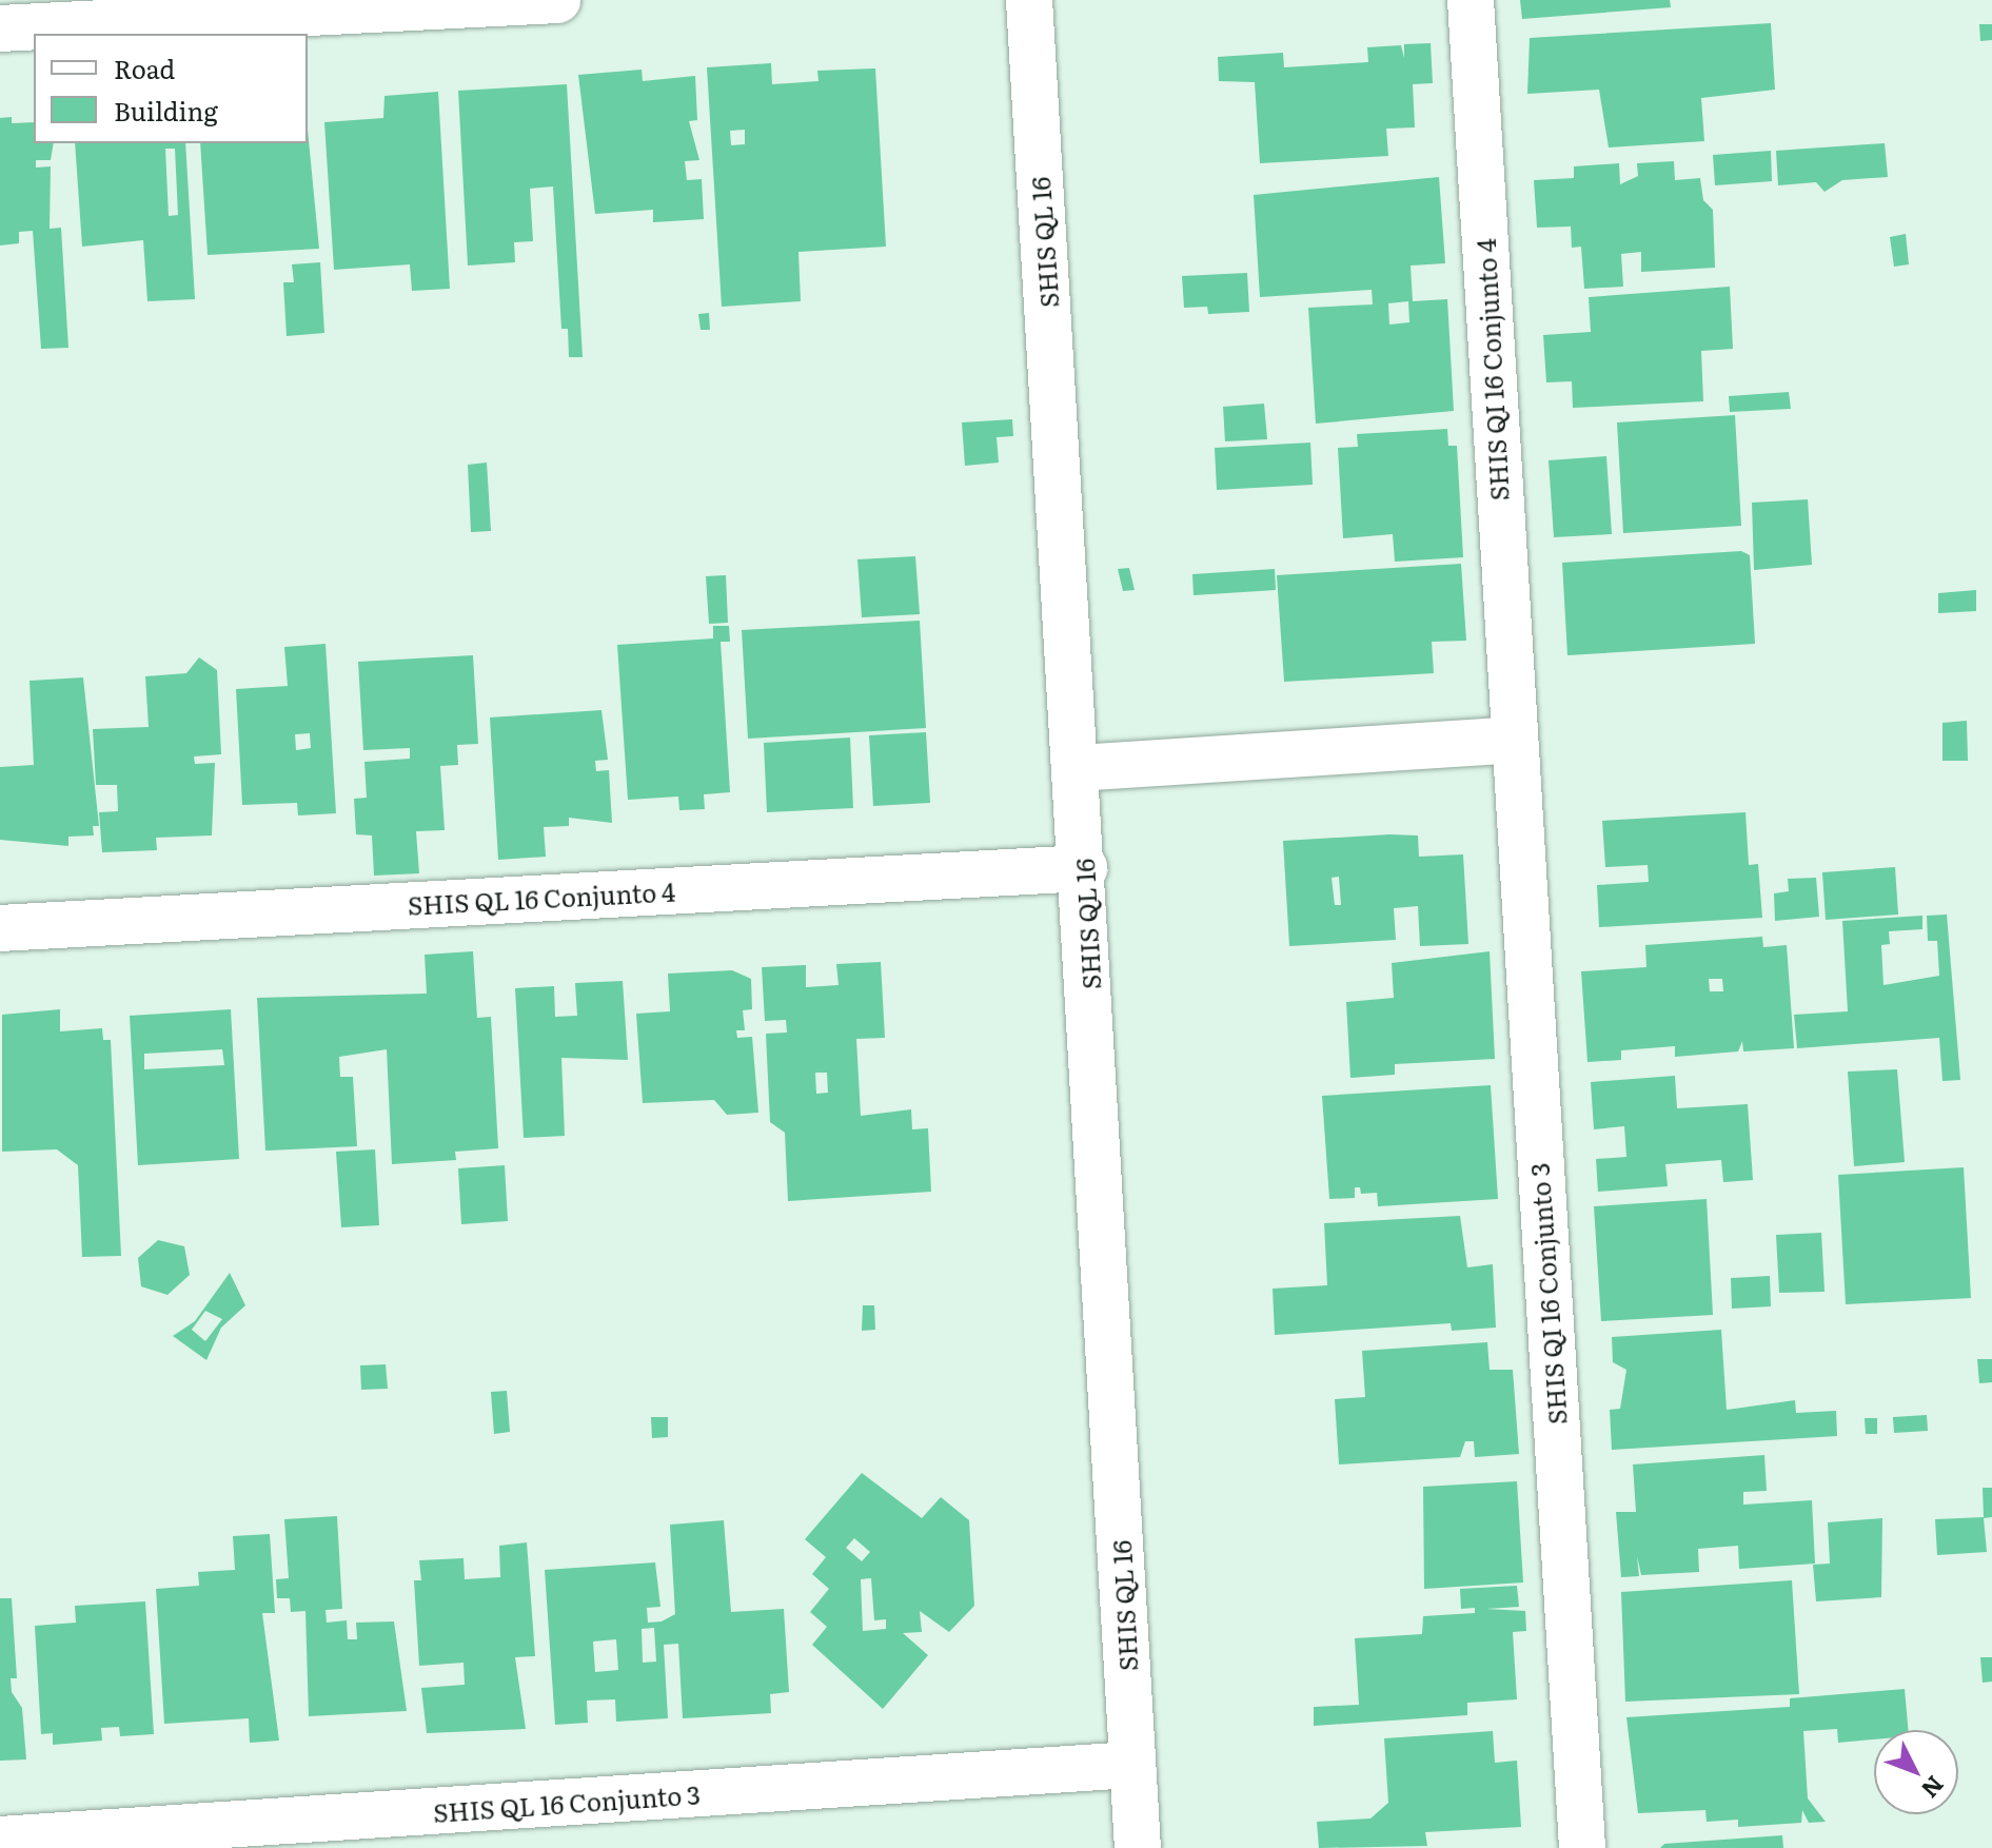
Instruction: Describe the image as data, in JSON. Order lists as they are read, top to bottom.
{
  "streets": {
    "street": [
      "SHIS QL 16",
      "SHIS QI 16 Conjunto 4",
      "SHIS QL 16 Conjunto 4",
      "SHIS QI 16 Conjunto 3",
      "SHIS QL 16 Conjunto 3"
    ]
  },
  "crossings": [
    ["SHIS QL 16", "SHIS QL 16 Conjunto 4"],
    ["SHIS QL 16", "SHIS QL 16 Conjunto 3"],
    ["SHIS QI 16 Conjunto 4", "SHIS QI 16 Conjunto 3"]
  ],
  "legend": ["Road", "Building"],
  "north": "bottom right"
}
